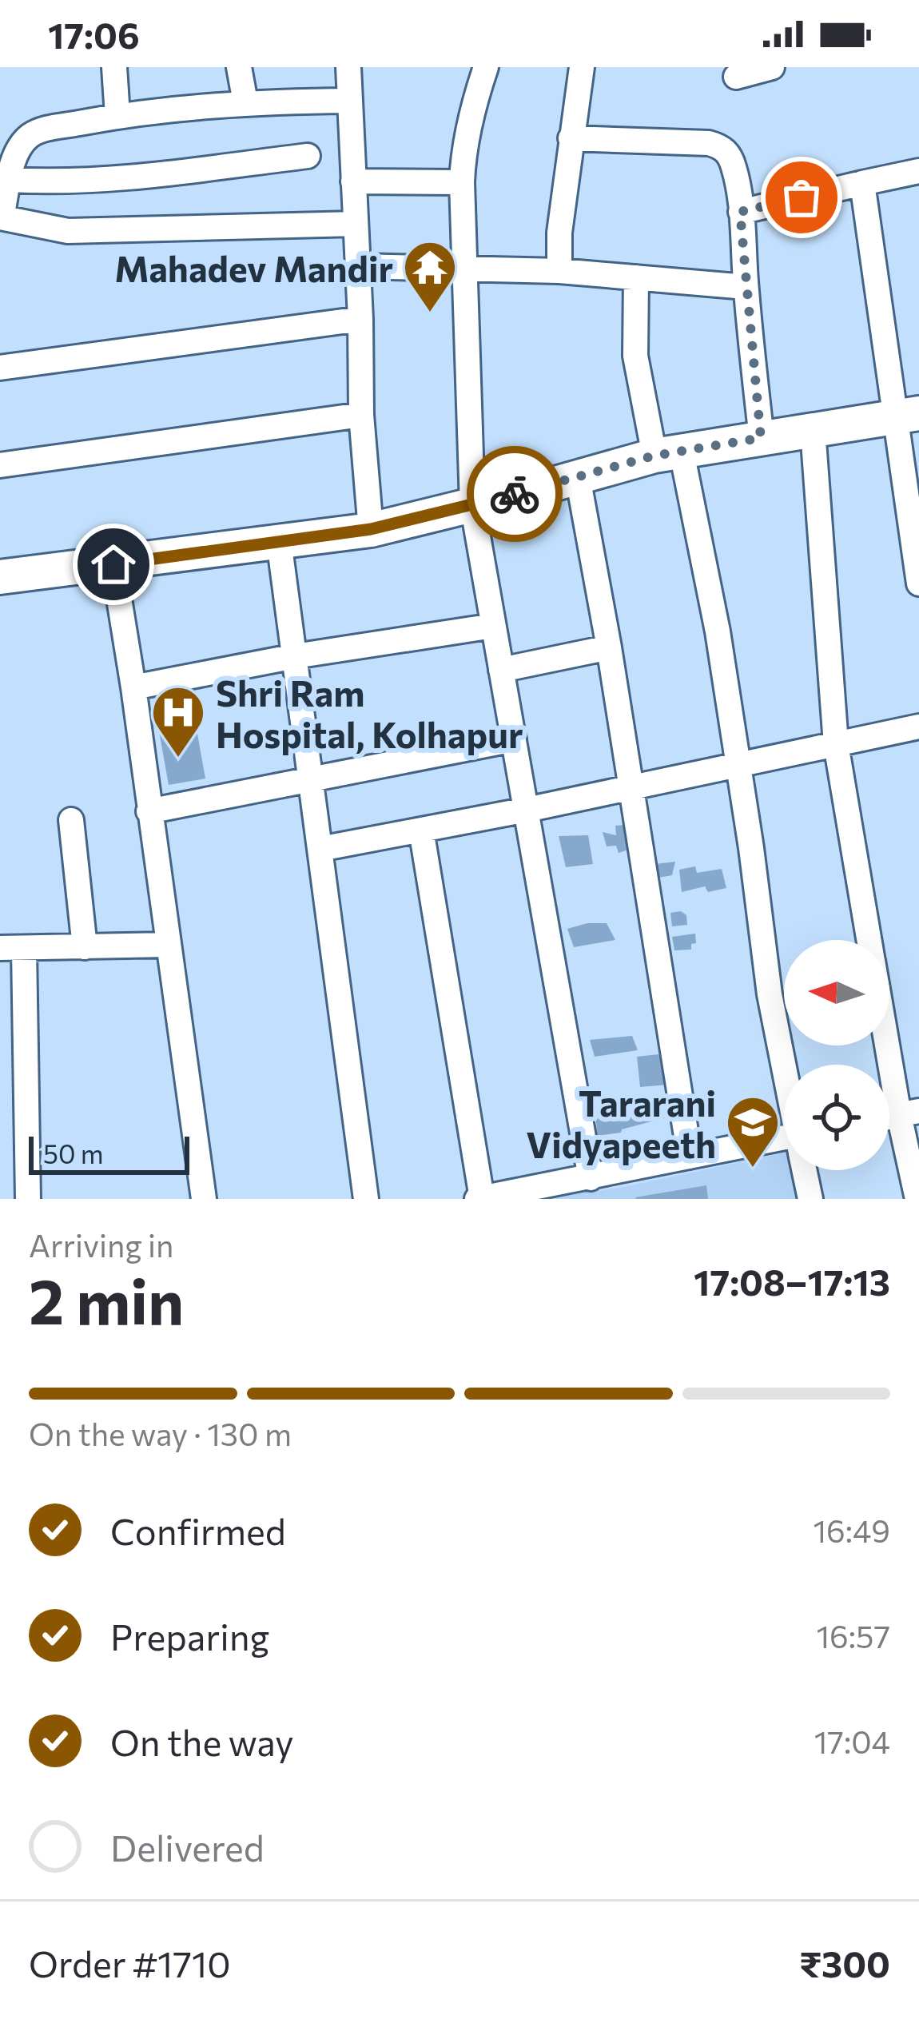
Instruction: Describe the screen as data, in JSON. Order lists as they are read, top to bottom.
{
  "places": {
    "temple": ["Mahadev Mandir"],
    "hospital": ["Shri Ram Hospital, Kolhapur"],
    "school or university": ["Tararani Vidyapeeth"]
  },
  "scale_bar": "50 m",
  "north": "left",
  "page": {
    "status": "17:06",
    "scale": "50 m",
    "heading": ["2 min", "Arriving in", "17:08–17:13"],
    "panel": ["Order #1710", "₹300"],
    "bar": "On the way · 130 m",
    "list": [
      ["Confirmed", "16:49"],
      ["Preparing", "16:57"],
      ["On the way", "17:04"],
      "Delivered"
    ]
  }
}
